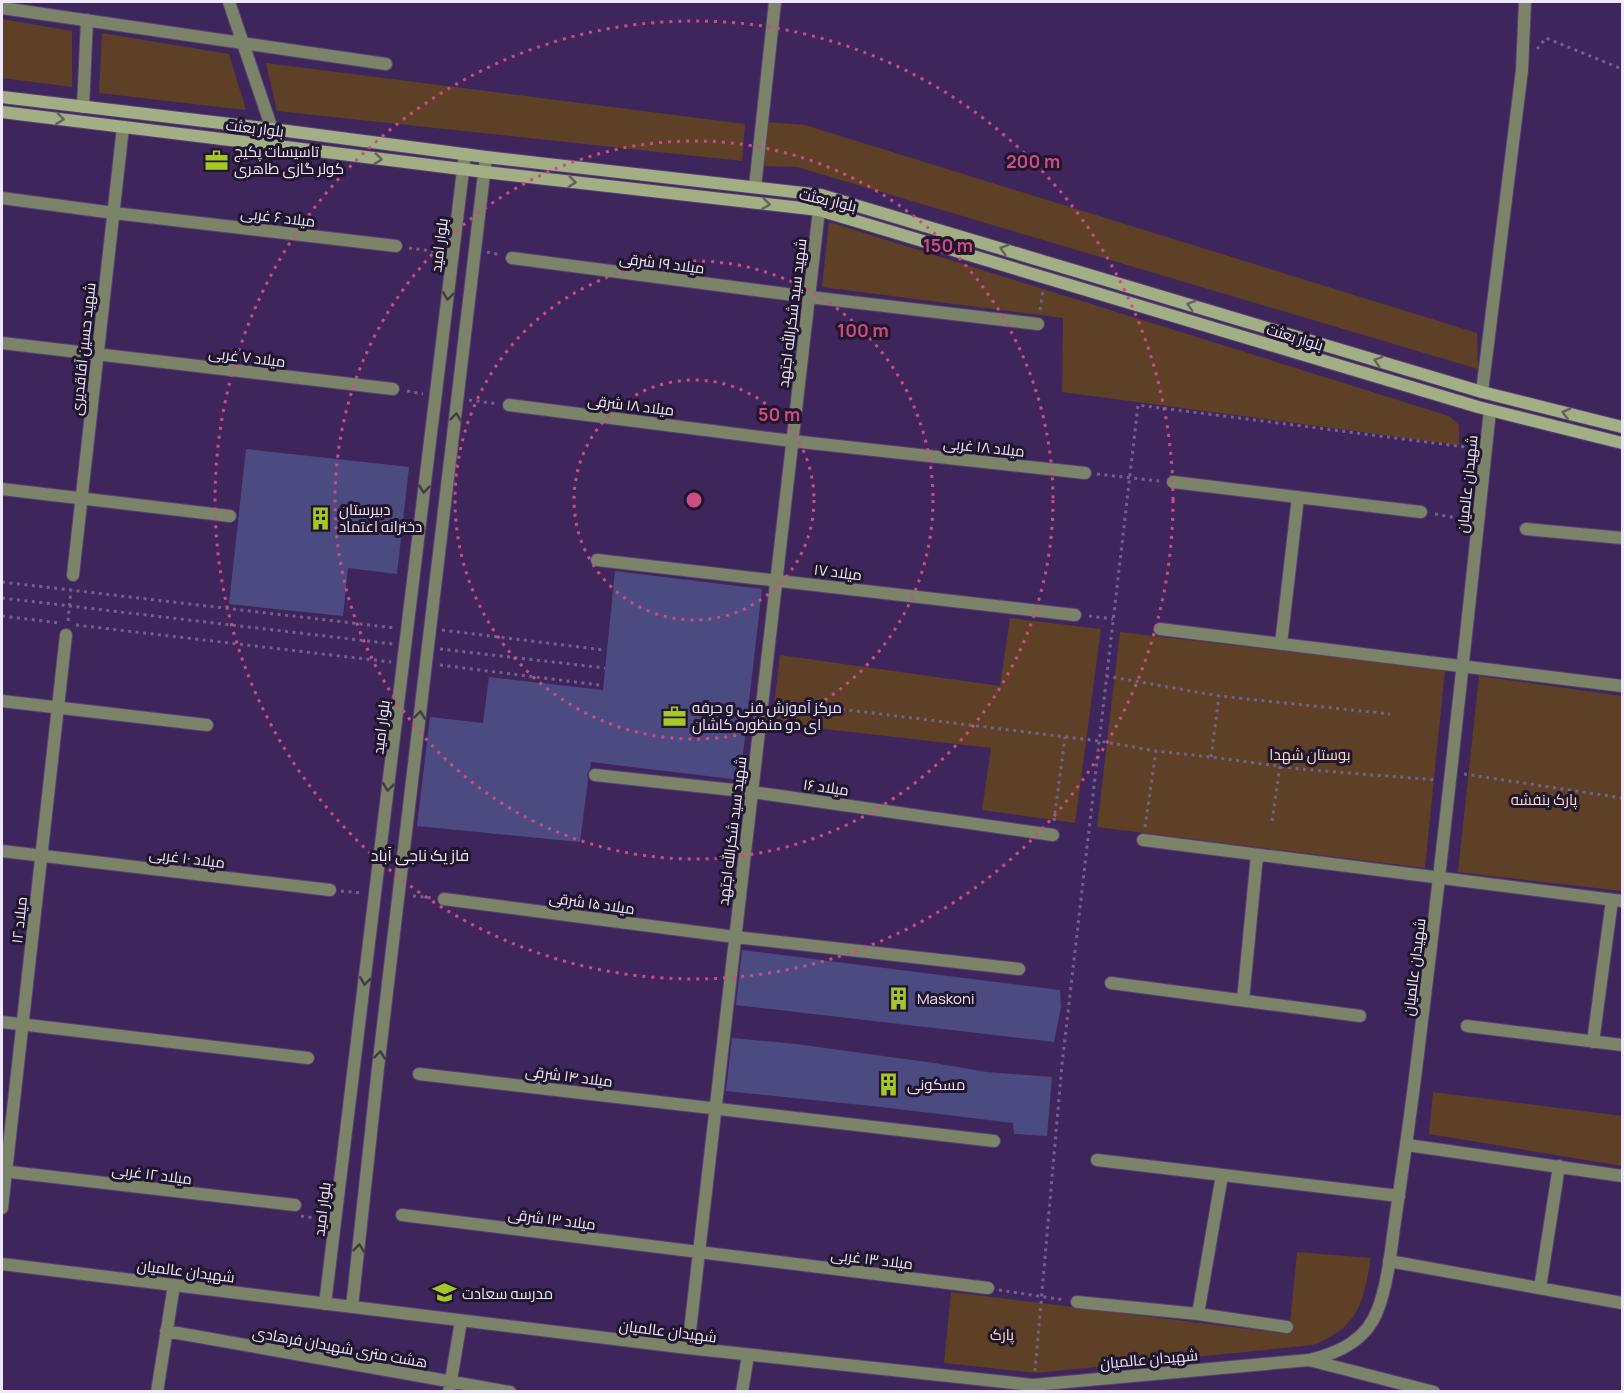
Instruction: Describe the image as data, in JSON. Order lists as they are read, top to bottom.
{
  "streets": {
    "main road": ["بلوار بعثت"],
    "street": [
      "میلاد ۶ غربی",
      "بلوار امید",
      "میلاد ۱۹ شرقی",
      "شهید سید شکرالله اجتهد",
      "شهید حسین آقاقدیری",
      "میلاد ۷ غربی",
      "میلاد ۱۸ شرقی",
      "میلاد ۱۸ غربی",
      "شهیدان عالمیان",
      "میلاد ۱۷",
      "میلاد ۱۶",
      "میلاد ۱۰ غربی",
      "میلاد ۱۵ شرقی",
      "میلاد ۱۲",
      "میلاد ۱۴ شرقی",
      "میلاد ۱۲ غربی",
      "میلاد ۱۳ شرقی",
      "میلاد ۱۳ غربی",
      "هشت متری شهیدان فرهادی"
    ]
  },
  "crossings": [
    ["بلوار بعثت", "بلوار امید"],
    ["بلوار بعثت", "شهید سید شکرالله اجتهد"],
    ["بلوار بعثت", "شهید حسین آقاقدیری"],
    ["بلوار بعثت", "شهیدان عالمیان"],
    ["میلاد ۶ غربی", "شهید حسین آقاقدیری"],
    ["بلوار امید", "شهیدان عالمیان"],
    ["میلاد ۱۹ شرقی", "شهید سید شکرالله اجتهد"],
    ["شهید سید شکرالله اجتهد", "میلاد ۱۸ شرقی"],
    ["شهید سید شکرالله اجتهد", "میلاد ۱۸ غربی"],
    ["شهید سید شکرالله اجتهد", "شهیدان عالمیان"],
    ["شهید سید شکرالله اجتهد", "میلاد ۱۷"],
    ["شهید سید شکرالله اجتهد", "میلاد ۱۶"],
    ["شهید سید شکرالله اجتهد", "میلاد ۱۵ شرقی"],
    ["شهید سید شکرالله اجتهد", "میلاد ۱۴ شرقی"],
    ["شهید سید شکرالله اجتهد", "میلاد ۱۳ شرقی"],
    ["شهید سید شکرالله اجتهد", "میلاد ۱۳ غربی"],
    ["شهید حسین آقاقدیری", "میلاد ۷ غربی"],
    ["میلاد ۱۸ شرقی", "میلاد ۱۸ غربی"],
    ["میلاد ۱۰ غربی", "میلاد ۱۲"],
    ["میلاد ۱۲", "میلاد ۱۲ غربی"],
    ["میلاد ۱۳ شرقی", "میلاد ۱۳ غربی"]
  ],
  "districts": ["فاز یک ناجی آباد"],
  "parks": ["بوستان شهدا", "پارک بنفشه", "پارک"],
  "places": {
    "office": ["تاسیسات پکیج کولر گازی طاهری", "مرکز آموزش فنی و حرفه ای دو منظوره کاشان"],
    "building": ["دبیرستان دخترانه اعتماد", "Maskoni", "مسکونی"],
    "school or university": ["مدرسه سعادت"]
  },
  "rings": [
    "200 m",
    "150 m",
    "100 m",
    "50 m"
  ]
}
